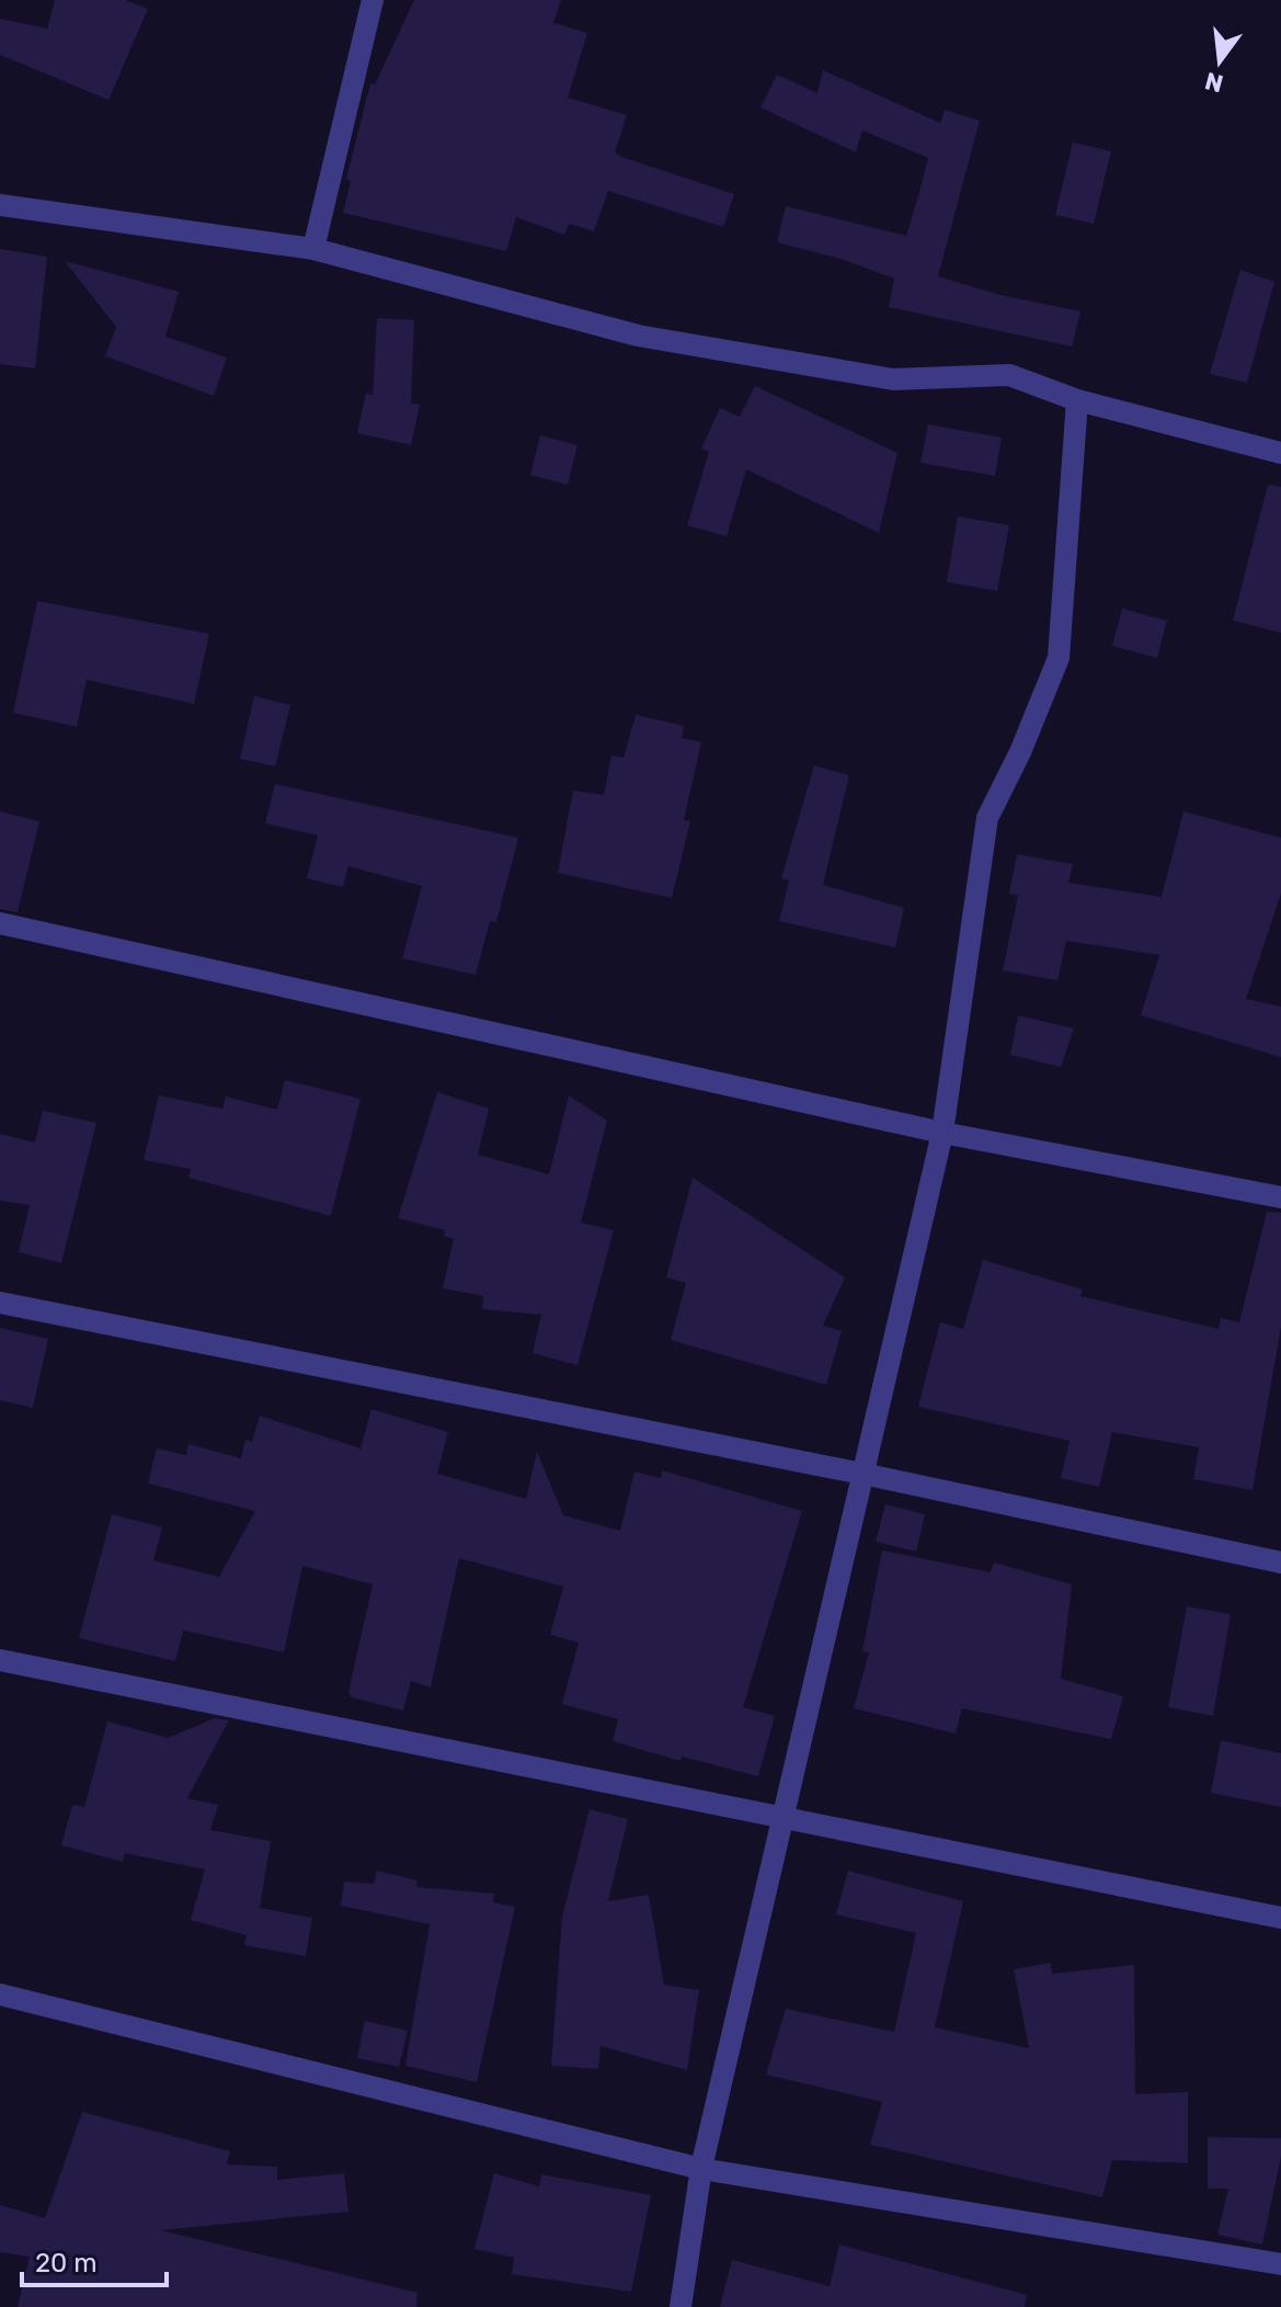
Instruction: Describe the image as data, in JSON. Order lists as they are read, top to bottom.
{
  "scale_bar": "20 m",
  "north": "bottom"
}
